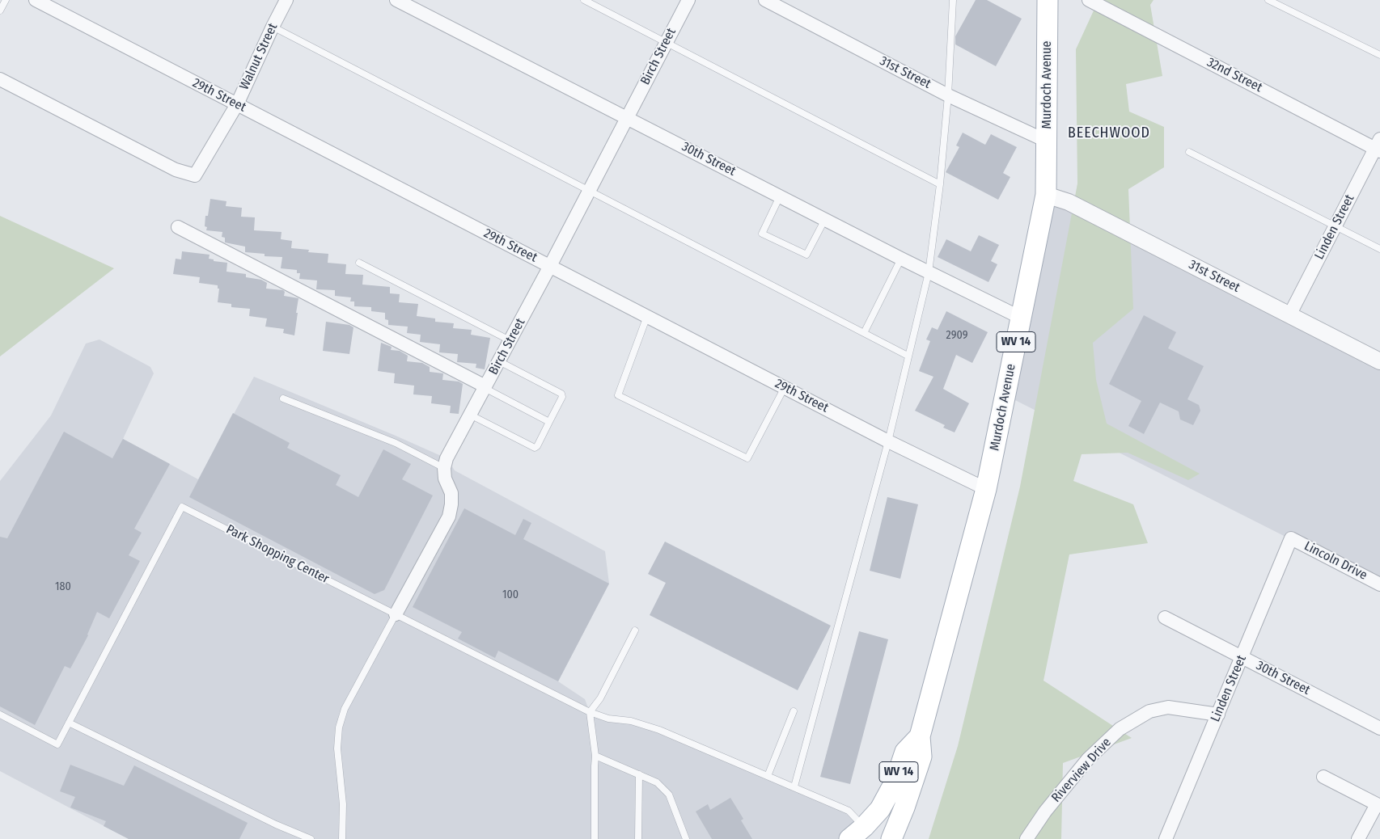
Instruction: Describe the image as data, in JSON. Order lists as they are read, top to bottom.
{
  "streets": {
    "main road": ["Murdoch Avenue", "WV 14"],
    "street": [
      "Walnut Street",
      "Birch Street",
      "31st Street",
      "32nd Street",
      "29th Street",
      "30th Street",
      "Linden Street",
      "Lincoln Drive",
      "Riverview Drive"
    ],
    "lane": ["Park Shopping Center"]
  },
  "crossings": [
    ["Walnut Street", "29th Street"],
    ["Birch Street", "29th Street"],
    ["Birch Street", "30th Street"],
    ["31st Street", "Murdoch Avenue"],
    ["31st Street", "Linden Street"],
    ["32nd Street", "Linden Street"],
    ["Murdoch Avenue", "29th Street"],
    ["Murdoch Avenue", "30th Street"],
    ["Murdoch Avenue", "Park Shopping Center"],
    ["30th Street", "Linden Street"],
    ["Linden Street", "Lincoln Drive"],
    ["Linden Street", "Riverview Drive"]
  ],
  "districts": ["BEECHWOOD"],
  "house_numbers": ["2909", "180", "100"]
}
